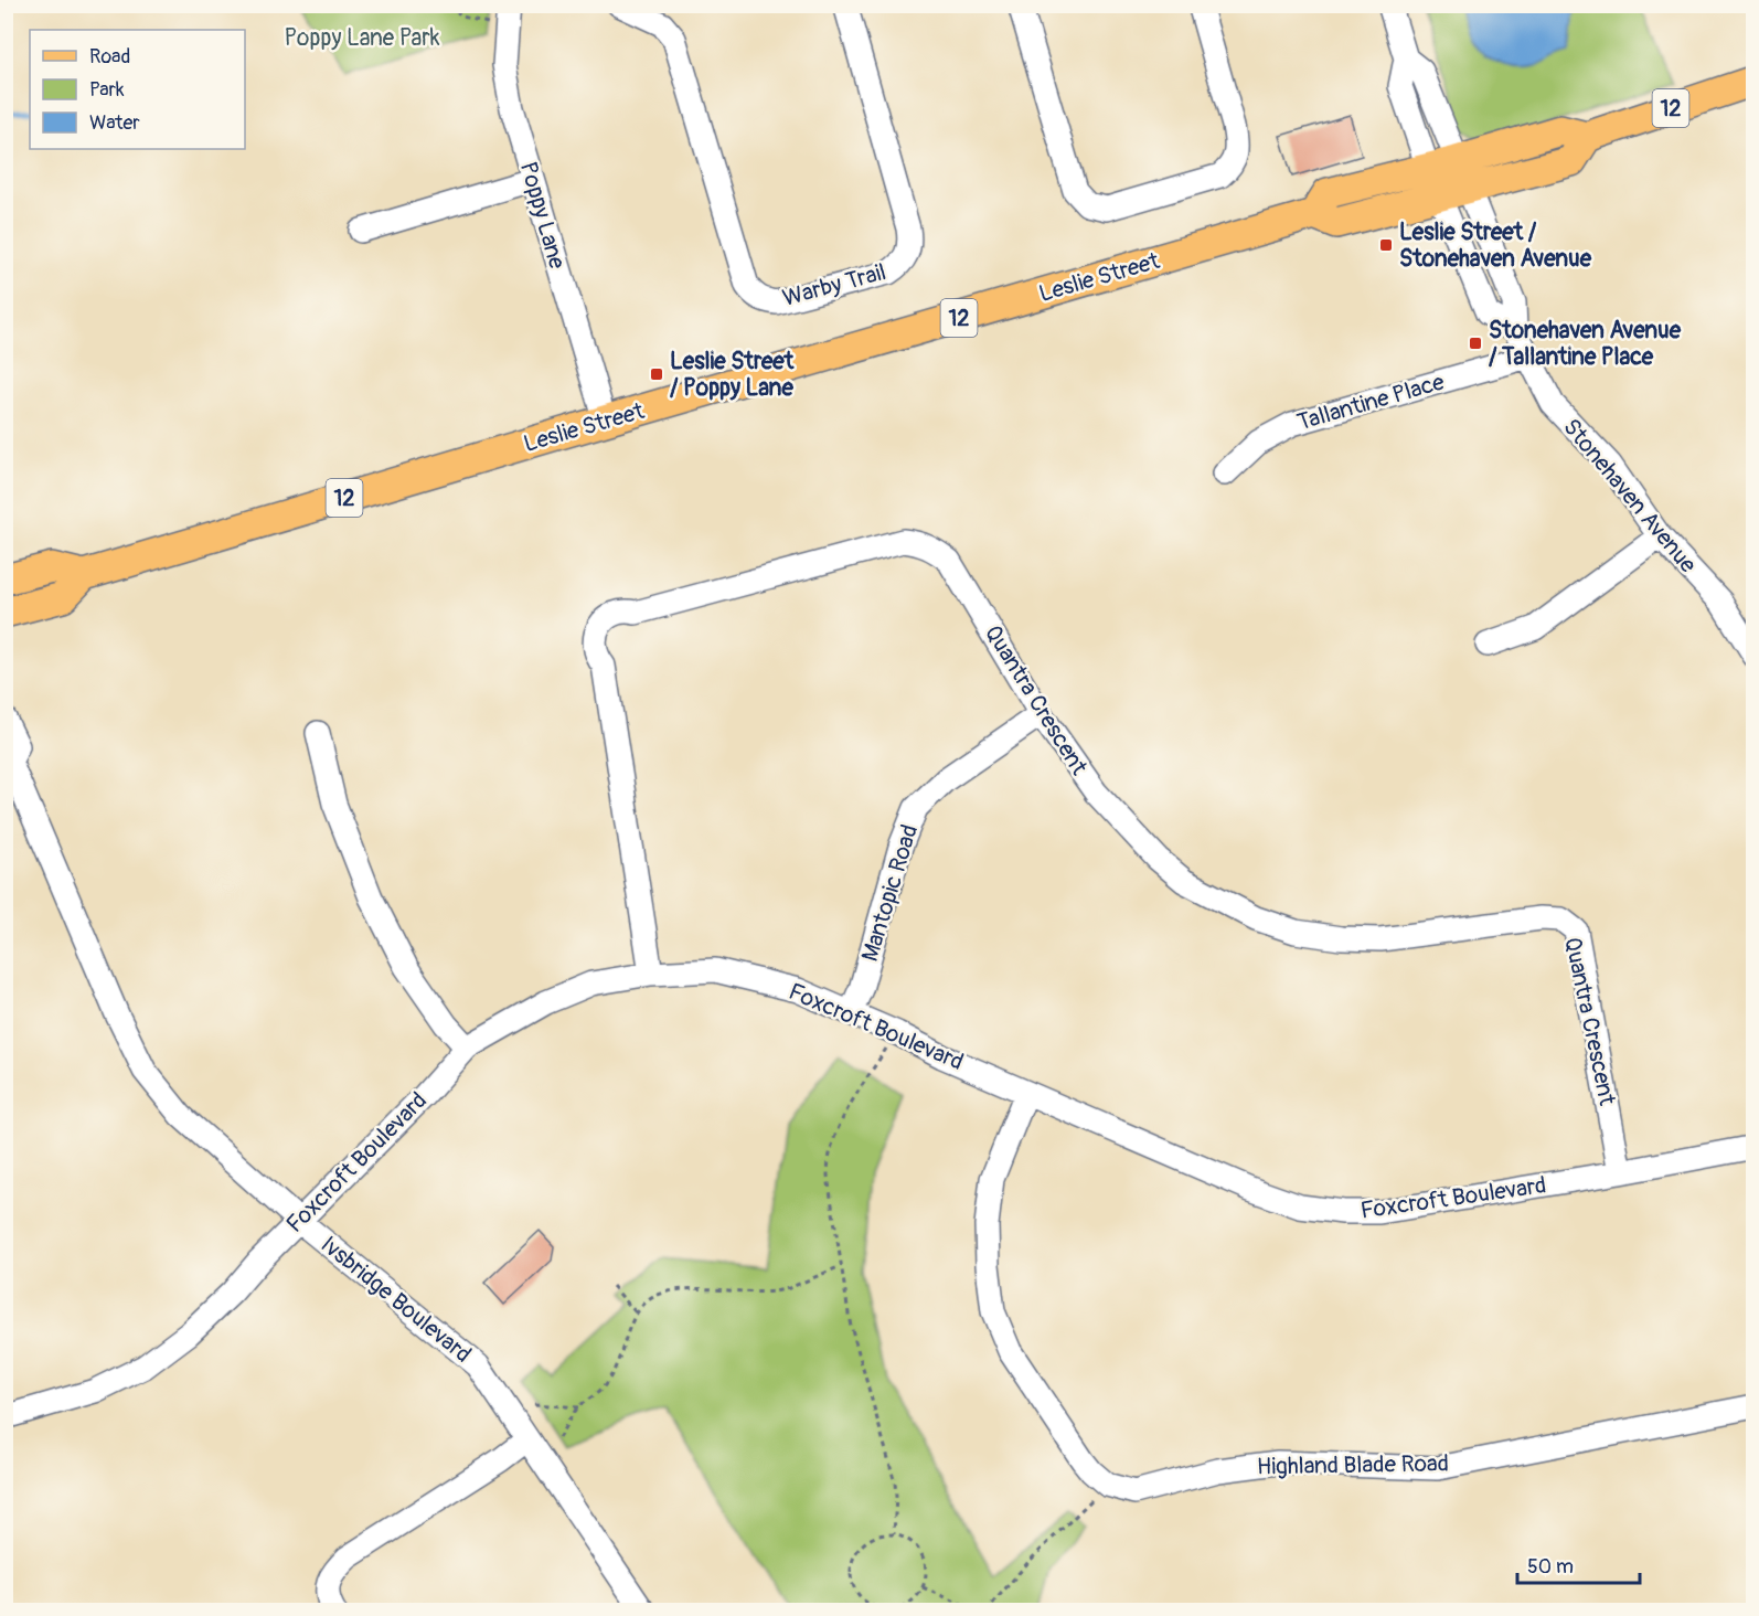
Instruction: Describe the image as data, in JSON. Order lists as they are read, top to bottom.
{
  "streets": {
    "main road": ["12", "Leslie Street"],
    "street": [
      "Poppy Lane",
      "Warby Trail",
      "Tallantine Place",
      "Stonehaven Avenue",
      "Quantra Crescent",
      "Mantopic Road",
      "Foxcroft Boulevard",
      "Ivsbridge Boulevard",
      "Highland Blade Road"
    ]
  },
  "crossings": [
    ["12", "Leslie Street"],
    ["12", "Stonehaven Avenue"],
    ["Poppy Lane", "Leslie Street"],
    ["Leslie Street", "Stonehaven Avenue"],
    ["Tallantine Place", "Stonehaven Avenue"],
    ["Quantra Crescent", "Mantopic Road"],
    ["Quantra Crescent", "Foxcroft Boulevard"],
    ["Mantopic Road", "Foxcroft Boulevard"],
    ["Foxcroft Boulevard", "Ivsbridge Boulevard"]
  ],
  "parks": ["Poppy Lane Park"],
  "places": {
    "transit": ["Leslie Street / Stonehaven Avenue", "Stonehaven Avenue / Tallantine Place", "Leslie Street / Poppy Lane"]
  },
  "legend": ["Road", "Park", "Water"],
  "scale_bar": "50 m"
}
